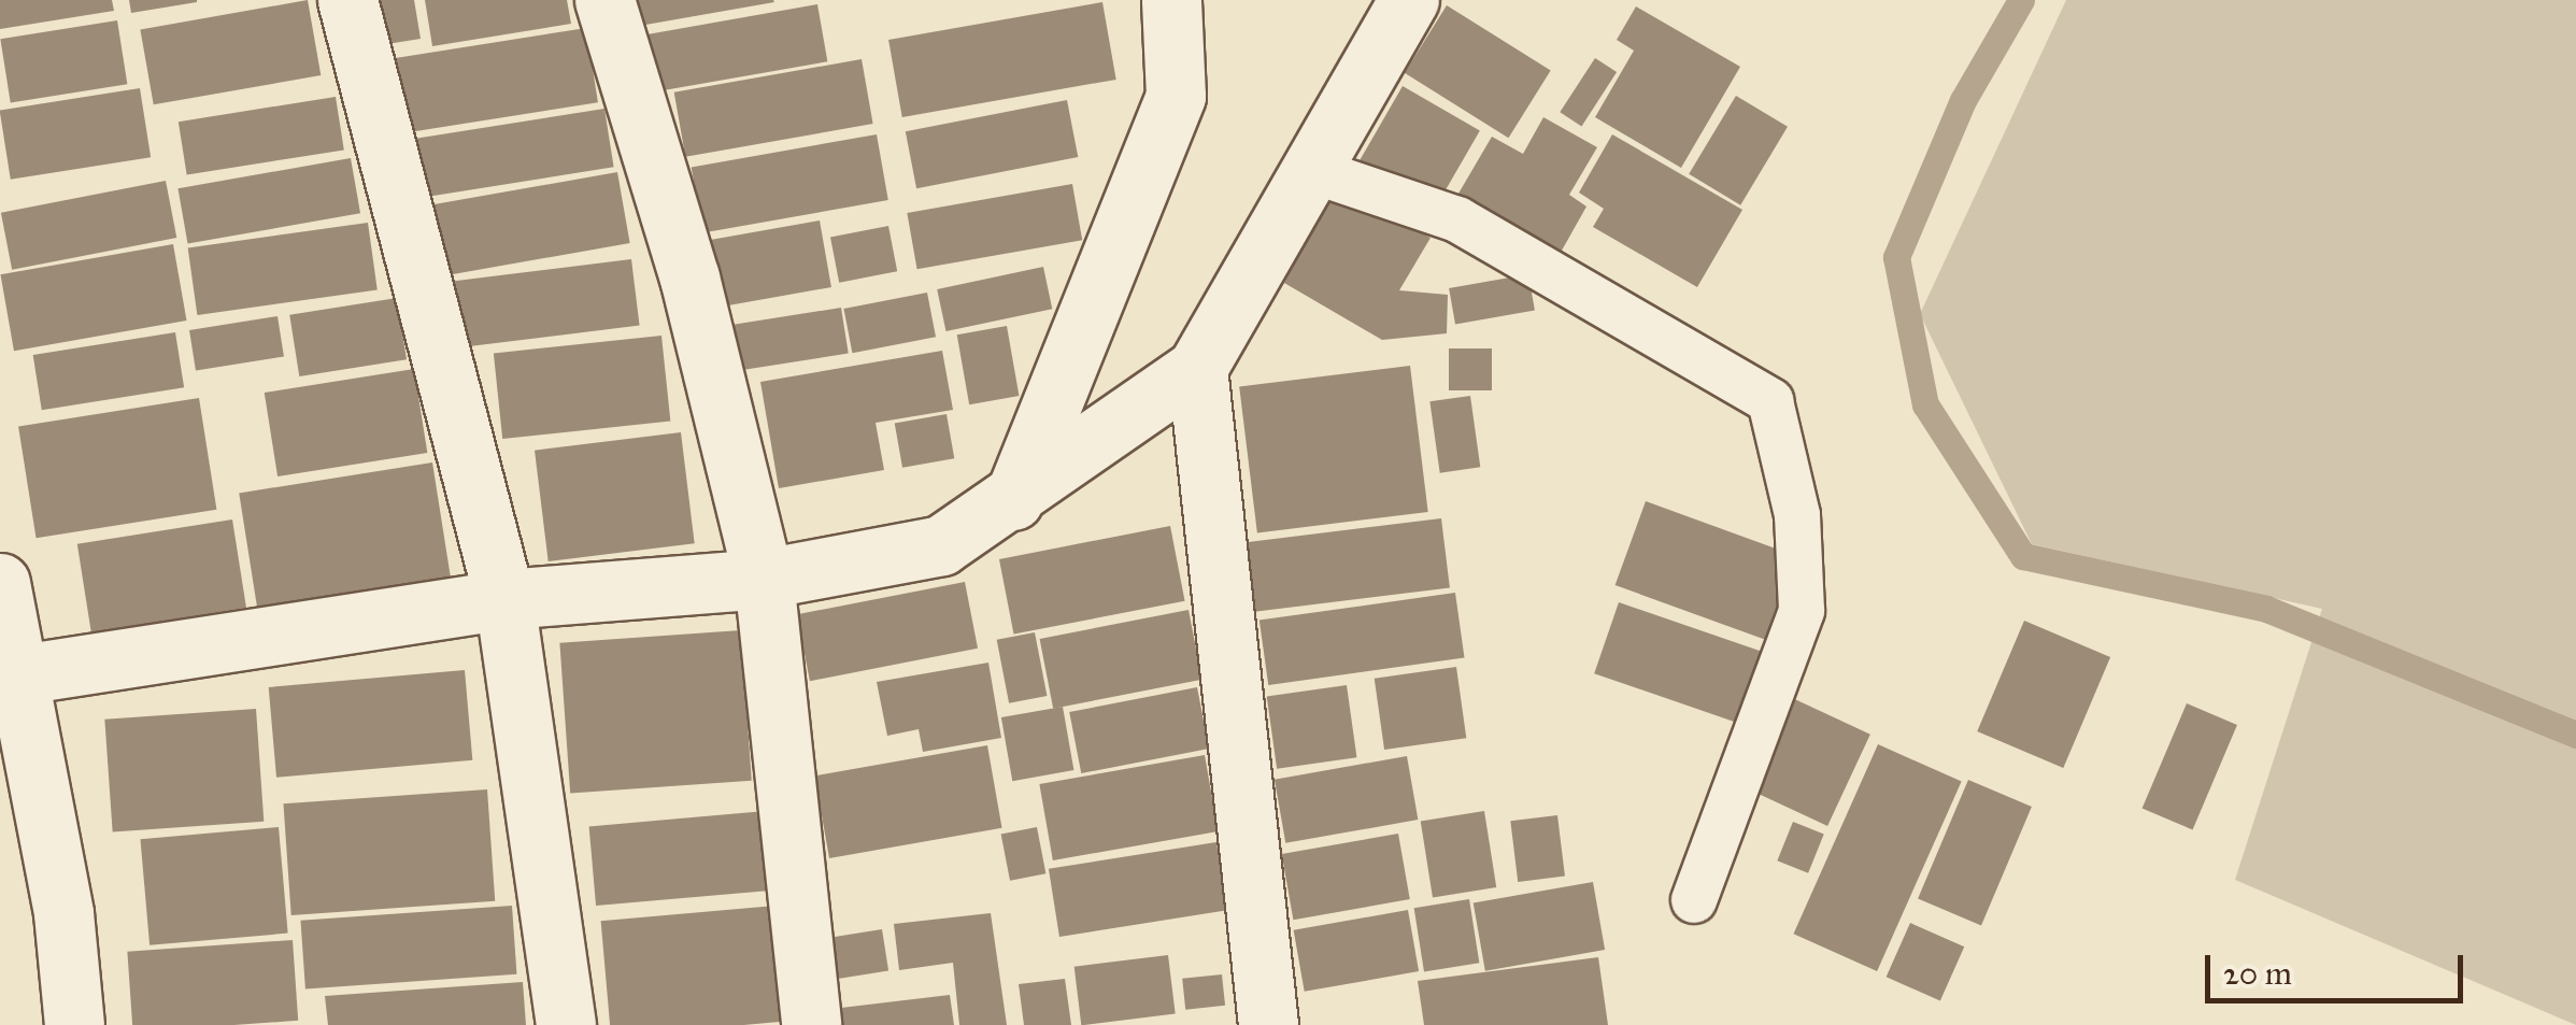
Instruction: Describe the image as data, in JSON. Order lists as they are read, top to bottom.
{
  "scale_bar": "20 m"
}
